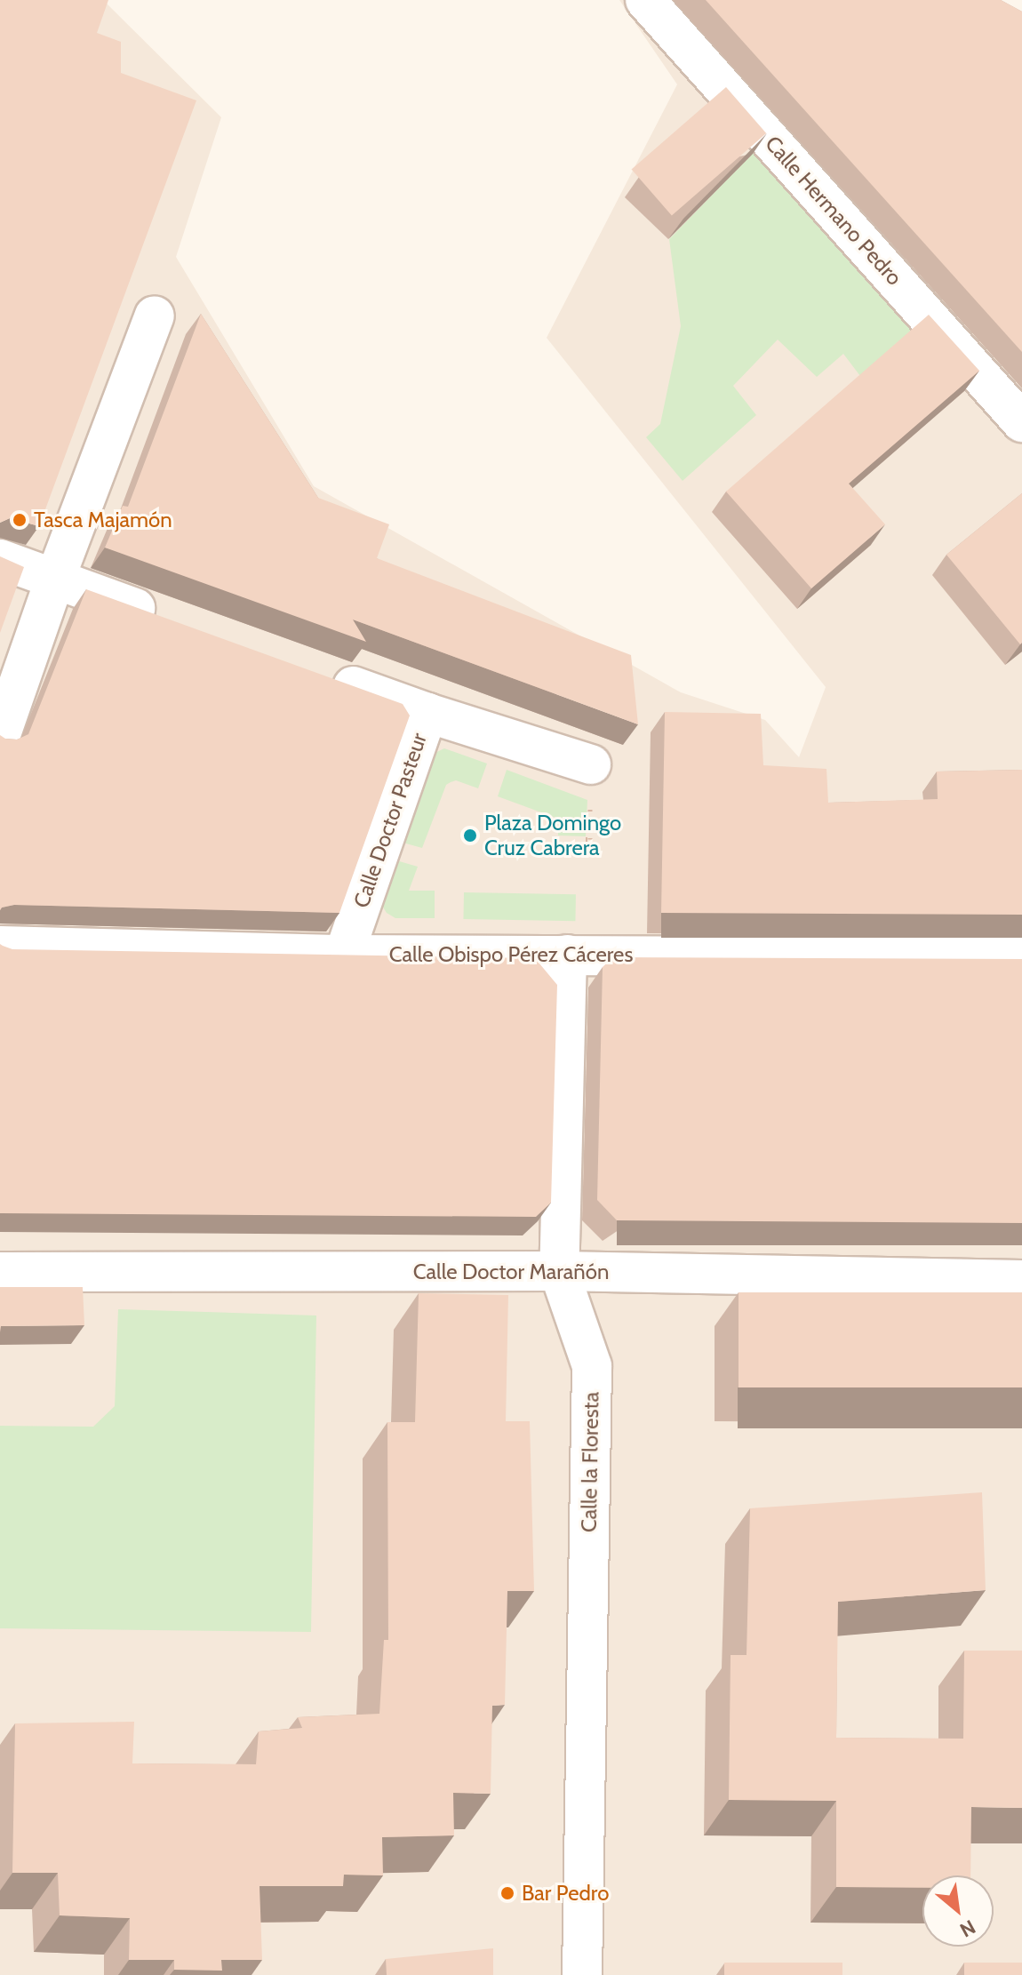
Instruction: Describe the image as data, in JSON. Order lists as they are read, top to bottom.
{
  "streets": {
    "street": [
      "Calle Hermano Pedro",
      "Calle Doctor Pasteur",
      "Calle Obispo Pérez Cáceres",
      "Calle Doctor Marañón",
      "Calle la Floresta"
    ]
  },
  "crossings": [
    ["Calle Doctor Pasteur", "Calle Obispo Pérez Cáceres"],
    ["Calle Obispo Pérez Cáceres", "Calle la Floresta"],
    ["Calle Doctor Marañón", "Calle la Floresta"]
  ],
  "places": ["Tasca Majamón", "Plaza Domingo Cruz Cabrera", "Bar Pedro"],
  "north": "bottom right"
}
